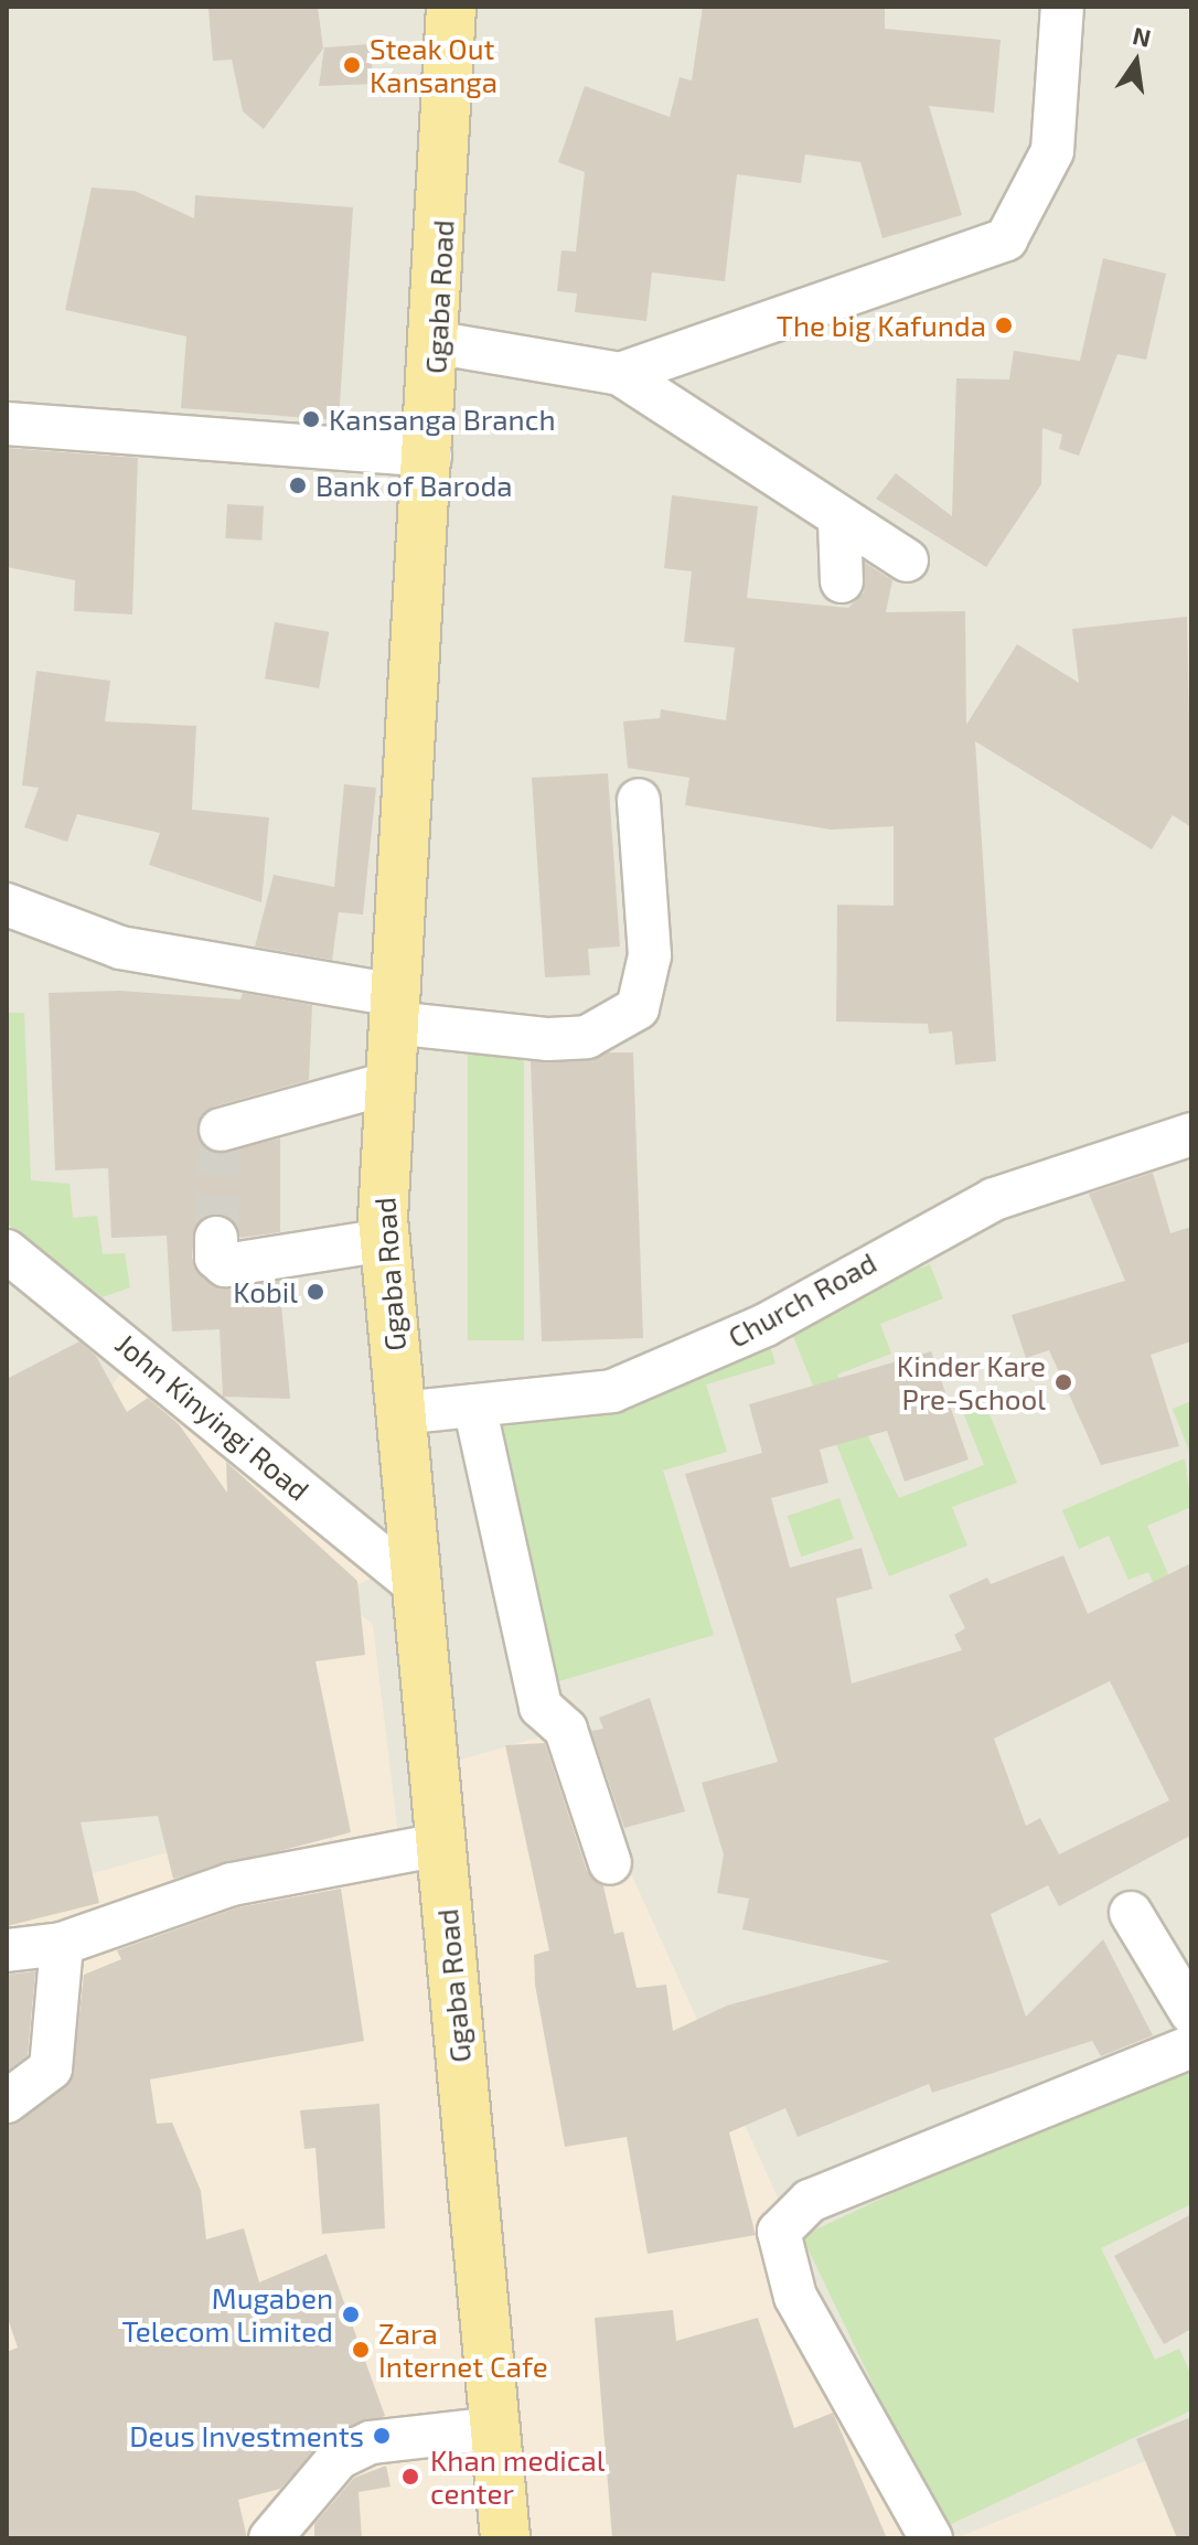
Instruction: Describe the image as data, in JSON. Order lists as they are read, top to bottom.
{
  "streets": {
    "main road": ["Ggaba Road"],
    "street": ["Church Road", "John Kinyingi Road"]
  },
  "crossings": [
    ["Ggaba Road", "Church Road"],
    ["Ggaba Road", "John Kinyingi Road"]
  ],
  "places": [
    "Steak Out Kansanga",
    "The big Kafunda",
    "Kansanga Branch",
    "Bank of Baroda",
    "Kobil",
    "Kinder Kare Pre-School",
    "Mugaben Telecom Limited",
    "Zara Internet Cafe",
    "Deus Investments",
    "Khan medical center"
  ],
  "north": "top"
}
